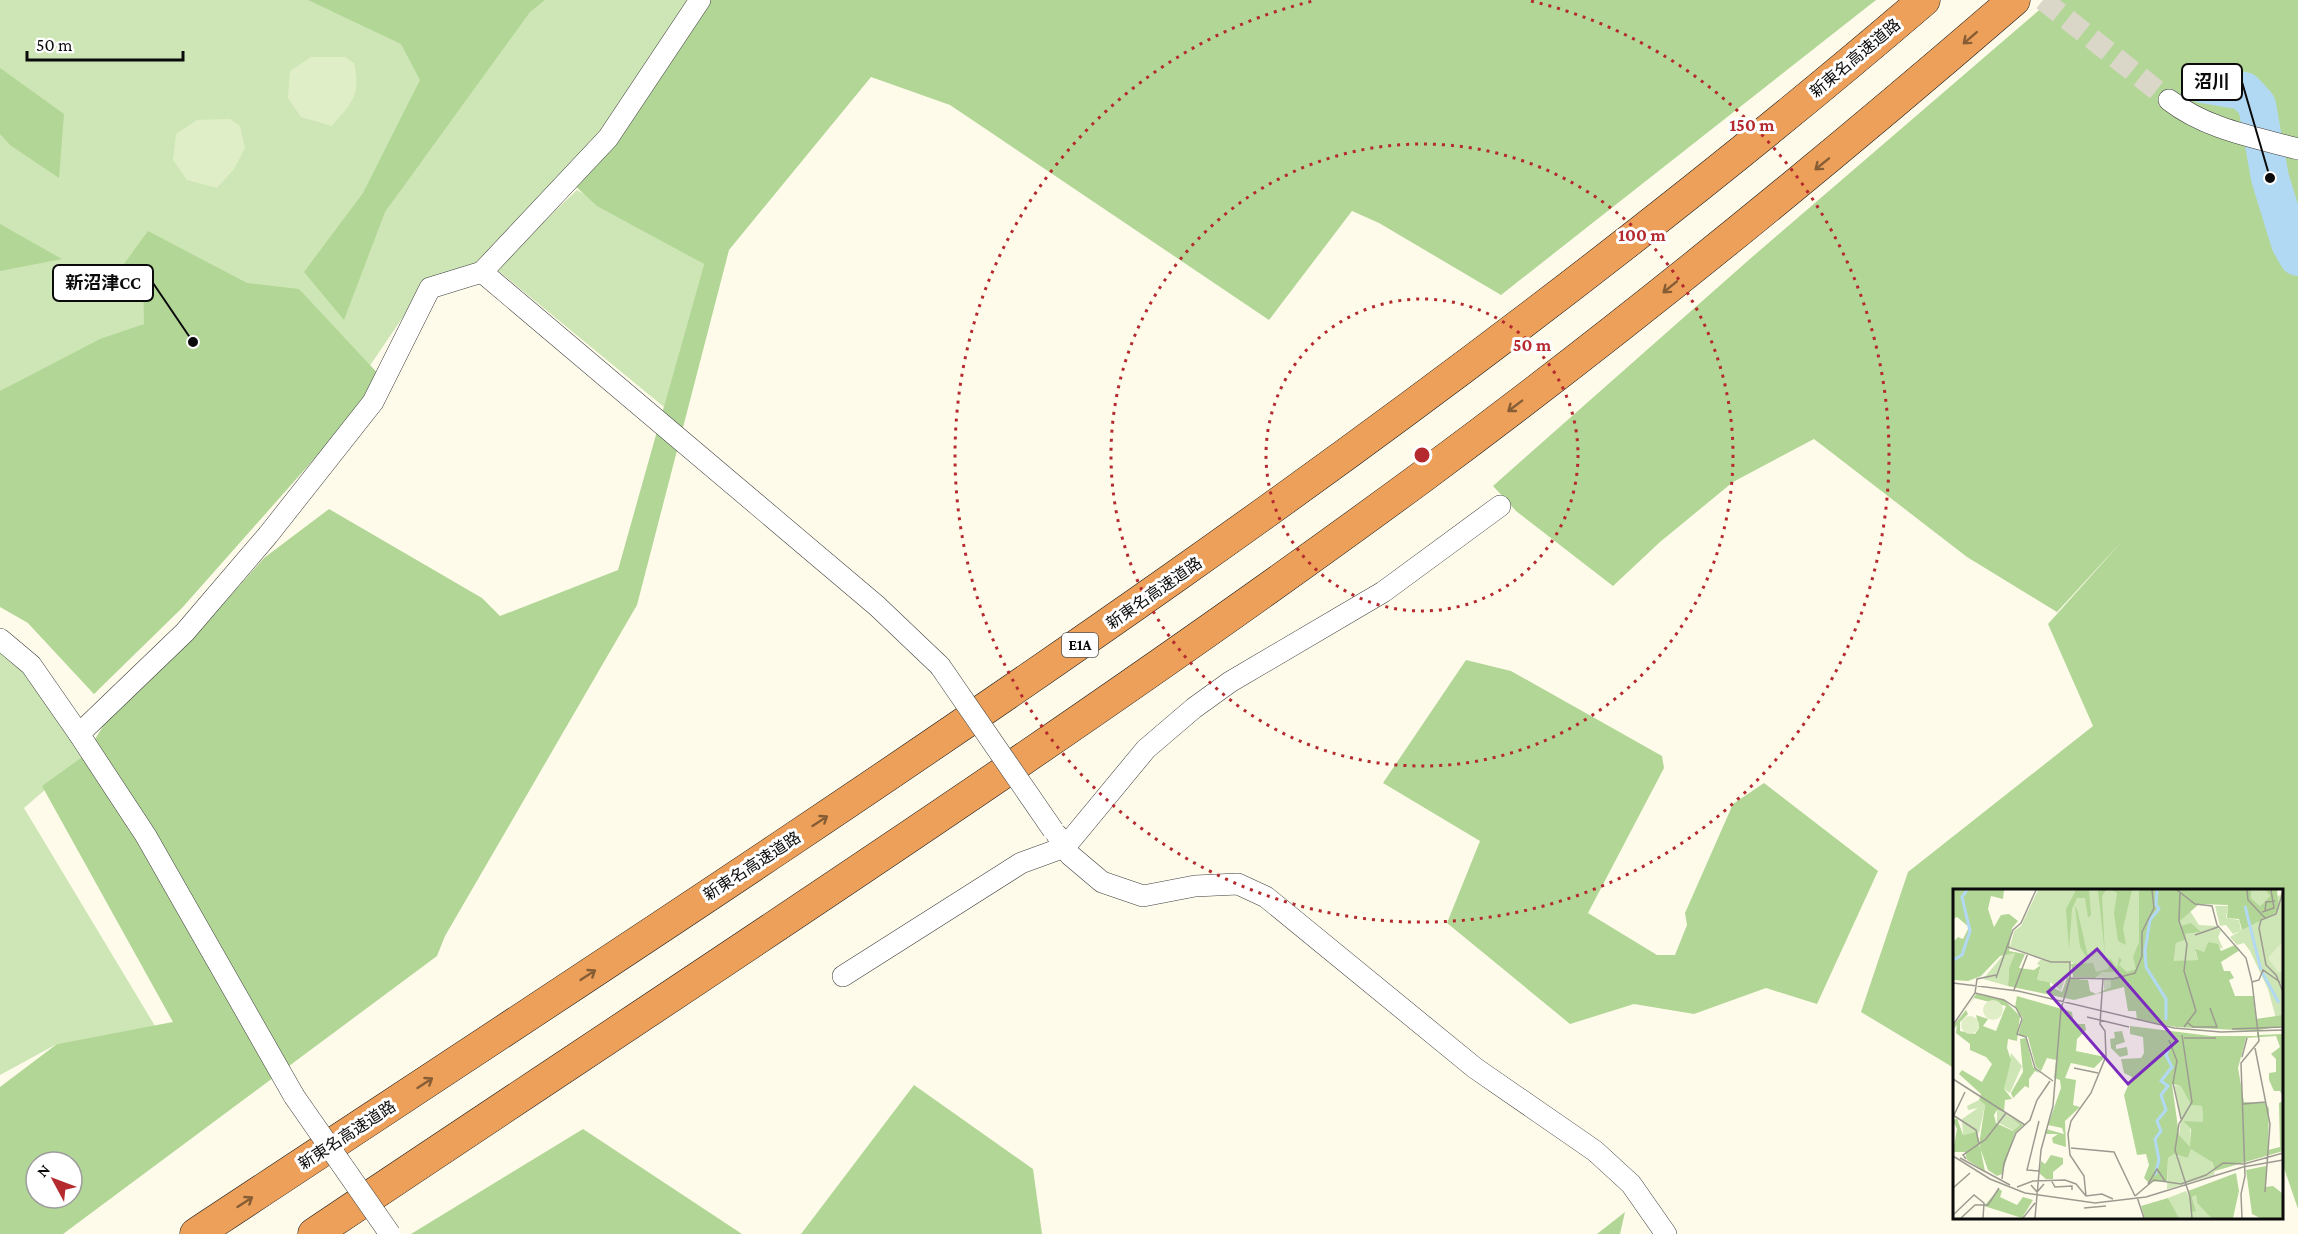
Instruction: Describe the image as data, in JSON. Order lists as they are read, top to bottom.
{
  "streets": {
    "highway": ["新東名高速道路", "E1A"]
  },
  "places": ["沼川", "新沼津CC"],
  "scale_bar": "50 m",
  "north": "top left",
  "rings": ["150 m", "100 m", "50 m"]
}
